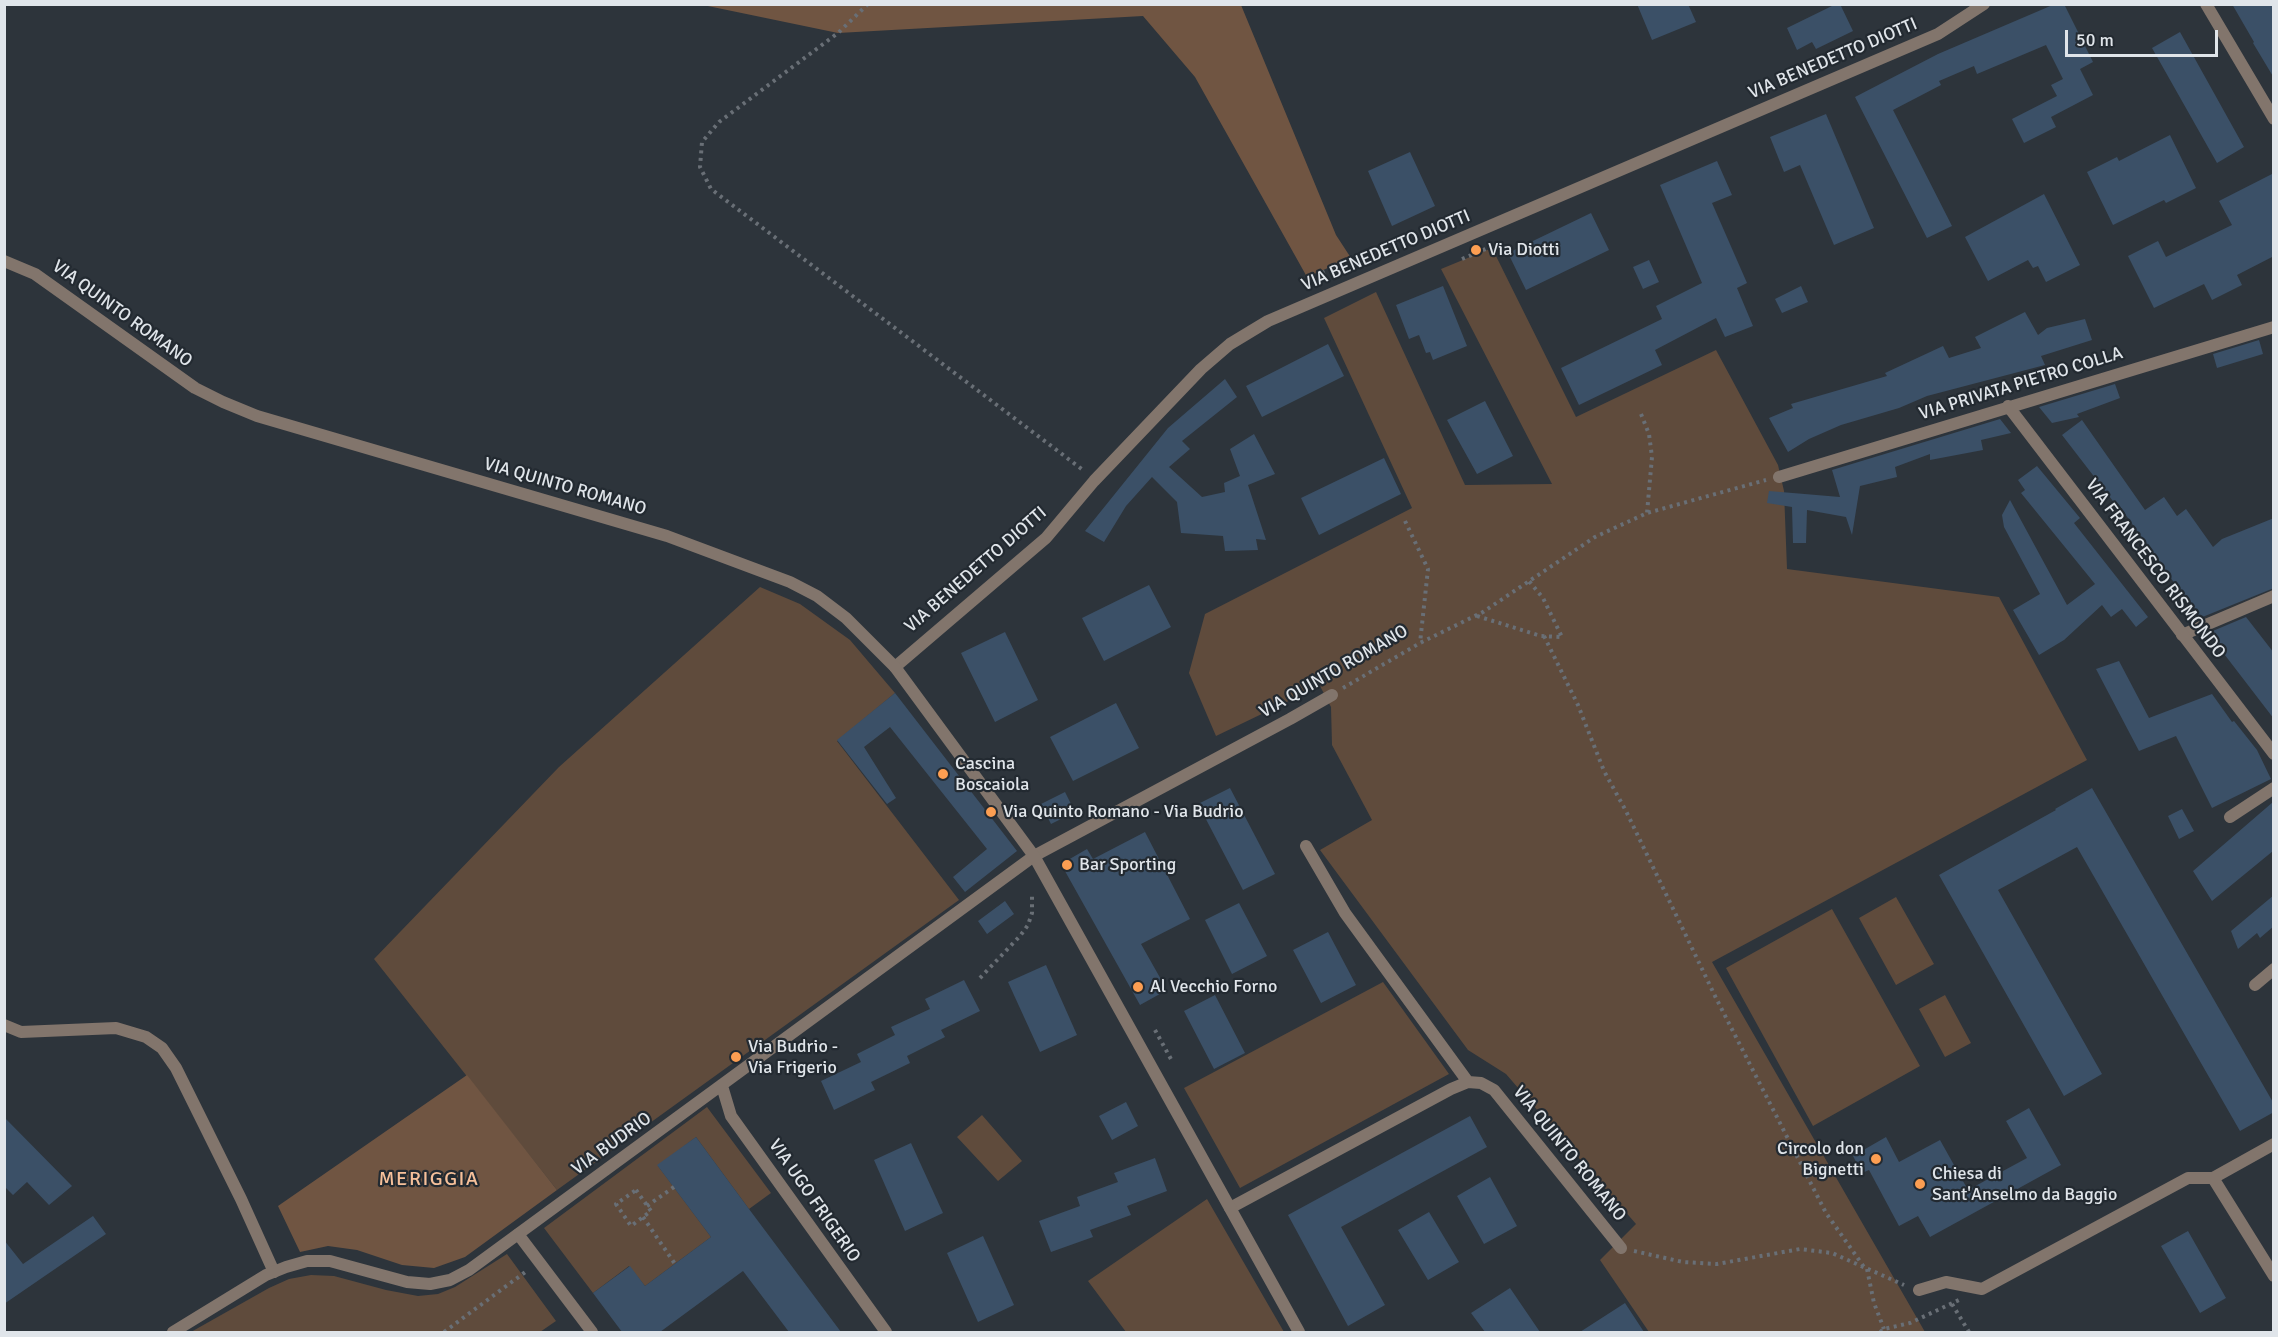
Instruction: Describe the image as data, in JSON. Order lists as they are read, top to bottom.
{
  "streets": {
    "street": [
      "VIA BENEDETTO DIOTTI",
      "VIA QUINTO ROMANO",
      "VIA PRIVATA PIETRO COLLA",
      "VIA FRANCESCO RISMONDO",
      "VIA BUDRIO",
      "VIA UGO FRIGERIO"
    ]
  },
  "crossings": [
    ["VIA BENEDETTO DIOTTI", "VIA QUINTO ROMANO"],
    ["VIA QUINTO ROMANO", "VIA PRIVATA PIETRO COLLA"],
    ["VIA QUINTO ROMANO", "VIA BUDRIO"],
    ["VIA PRIVATA PIETRO COLLA", "VIA FRANCESCO RISMONDO"],
    ["VIA BUDRIO", "VIA UGO FRIGERIO"]
  ],
  "districts": ["MERIGGIA"],
  "places": [
    "Via Diotti",
    "Cascina Boscaiola",
    "Via Quinto Romano - Via Budrio",
    "Bar Sporting",
    "Al Vecchio Forno",
    "Via Budrio - Via Frigerio",
    "Circolo don Bignetti",
    "Chiesa di Sant'Anselmo da Baggio"
  ],
  "scale_bar": "50 m"
}
